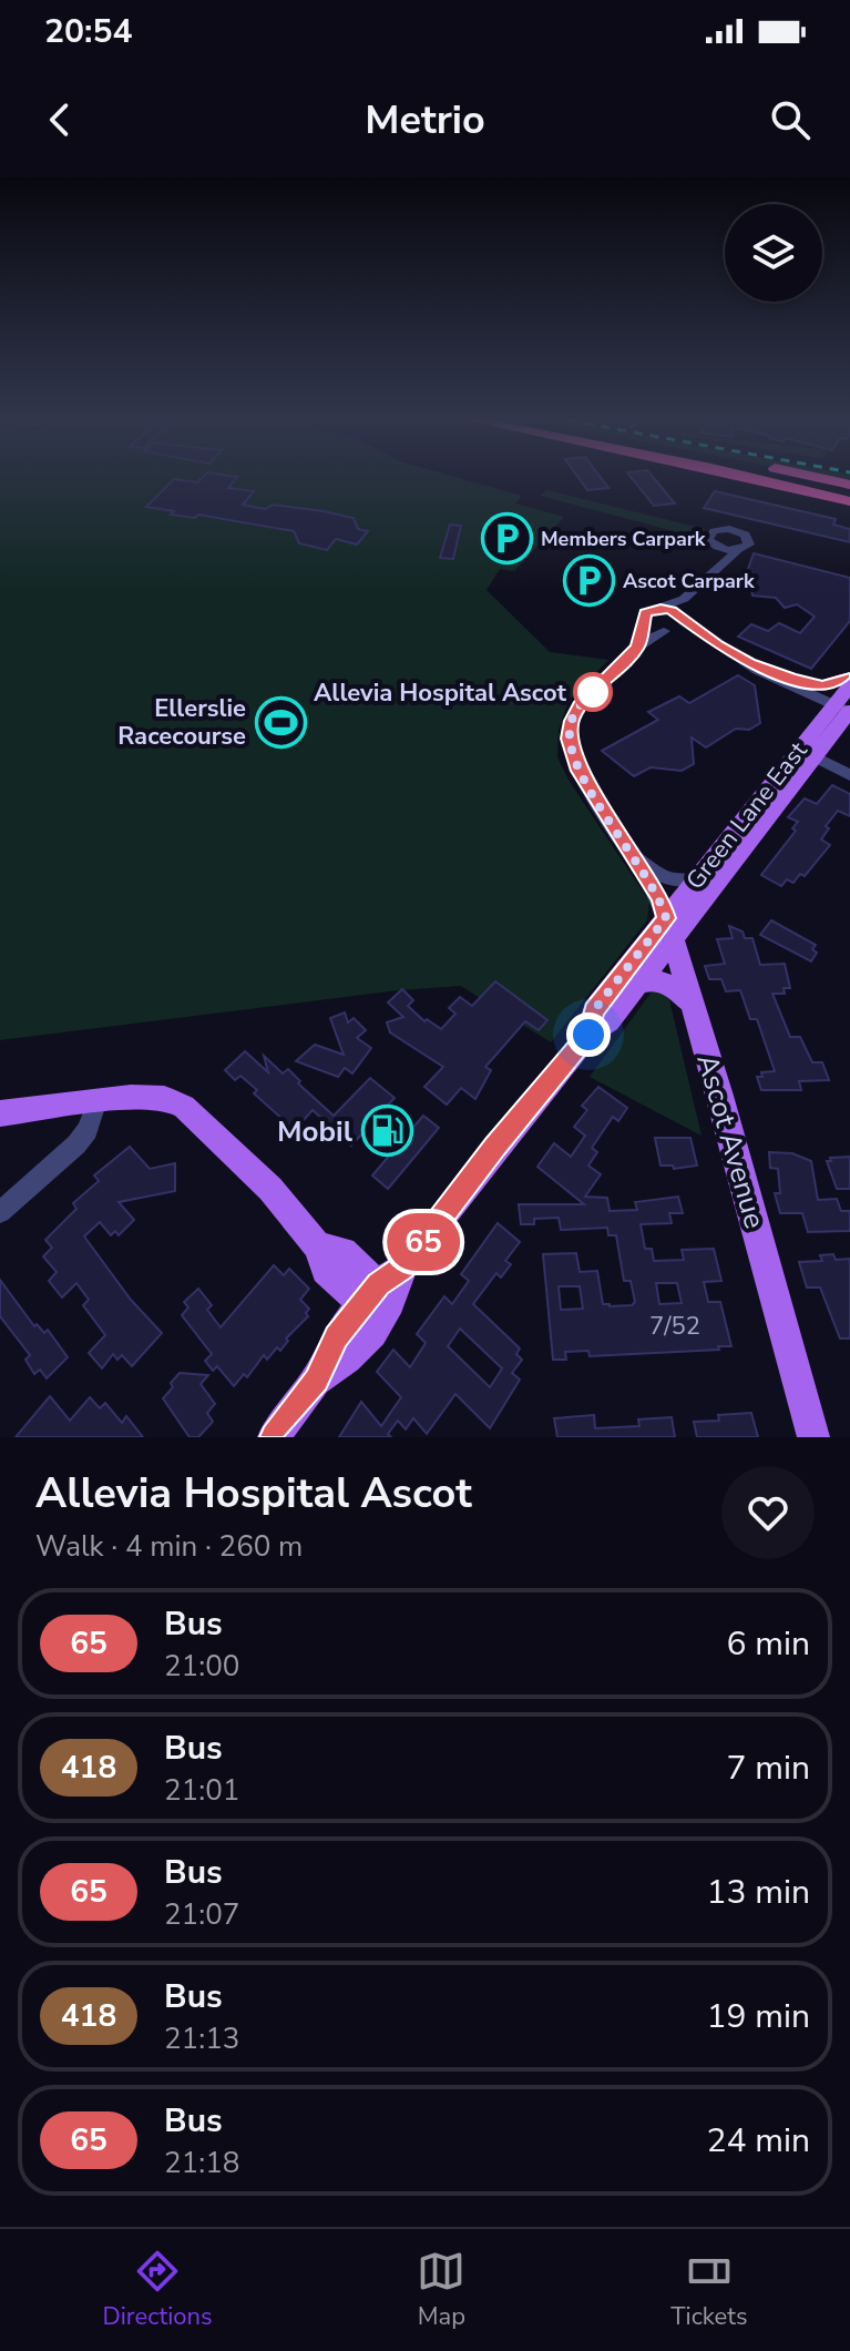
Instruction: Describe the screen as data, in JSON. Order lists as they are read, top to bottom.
{
  "streets": {
    "main road": ["Green Lane East", "Ascot Avenue"]
  },
  "crossings": [
    ["Green Lane East", "Ascot Avenue"]
  ],
  "places": {
    "parking": ["Members Carpark", "Ascot Carpark"],
    "other": ["Allevia Hospital Ascot"],
    "sports": ["Ellerslie Racecourse"],
    "fuel station": ["Mobil"]
  },
  "lines": ["bus line 65"],
  "house_numbers": ["7/52"],
  "page": {
    "status": "20:54",
    "header": "Metrio",
    "on_map": "65",
    "heading": ["Allevia Hospital Ascot", "Walk · 4 min · 260 m"],
    "list": [
      {
        "mark": "65",
        "name": "Bus",
        "note": "21:00",
        "value": "6 min"
      },
      {
        "mark": "418",
        "name": "Bus",
        "note": "21:01",
        "value": "7 min"
      },
      {
        "mark": "65",
        "name": "Bus",
        "note": "21:07",
        "value": "13 min"
      },
      {
        "mark": "418",
        "name": "Bus",
        "note": "21:13",
        "value": "19 min"
      },
      {
        "mark": "65",
        "name": "Bus",
        "note": "21:18",
        "value": "24 min"
      }
    ],
    "tabs": ["Directions", "Map", "Tickets"]
  }
}
